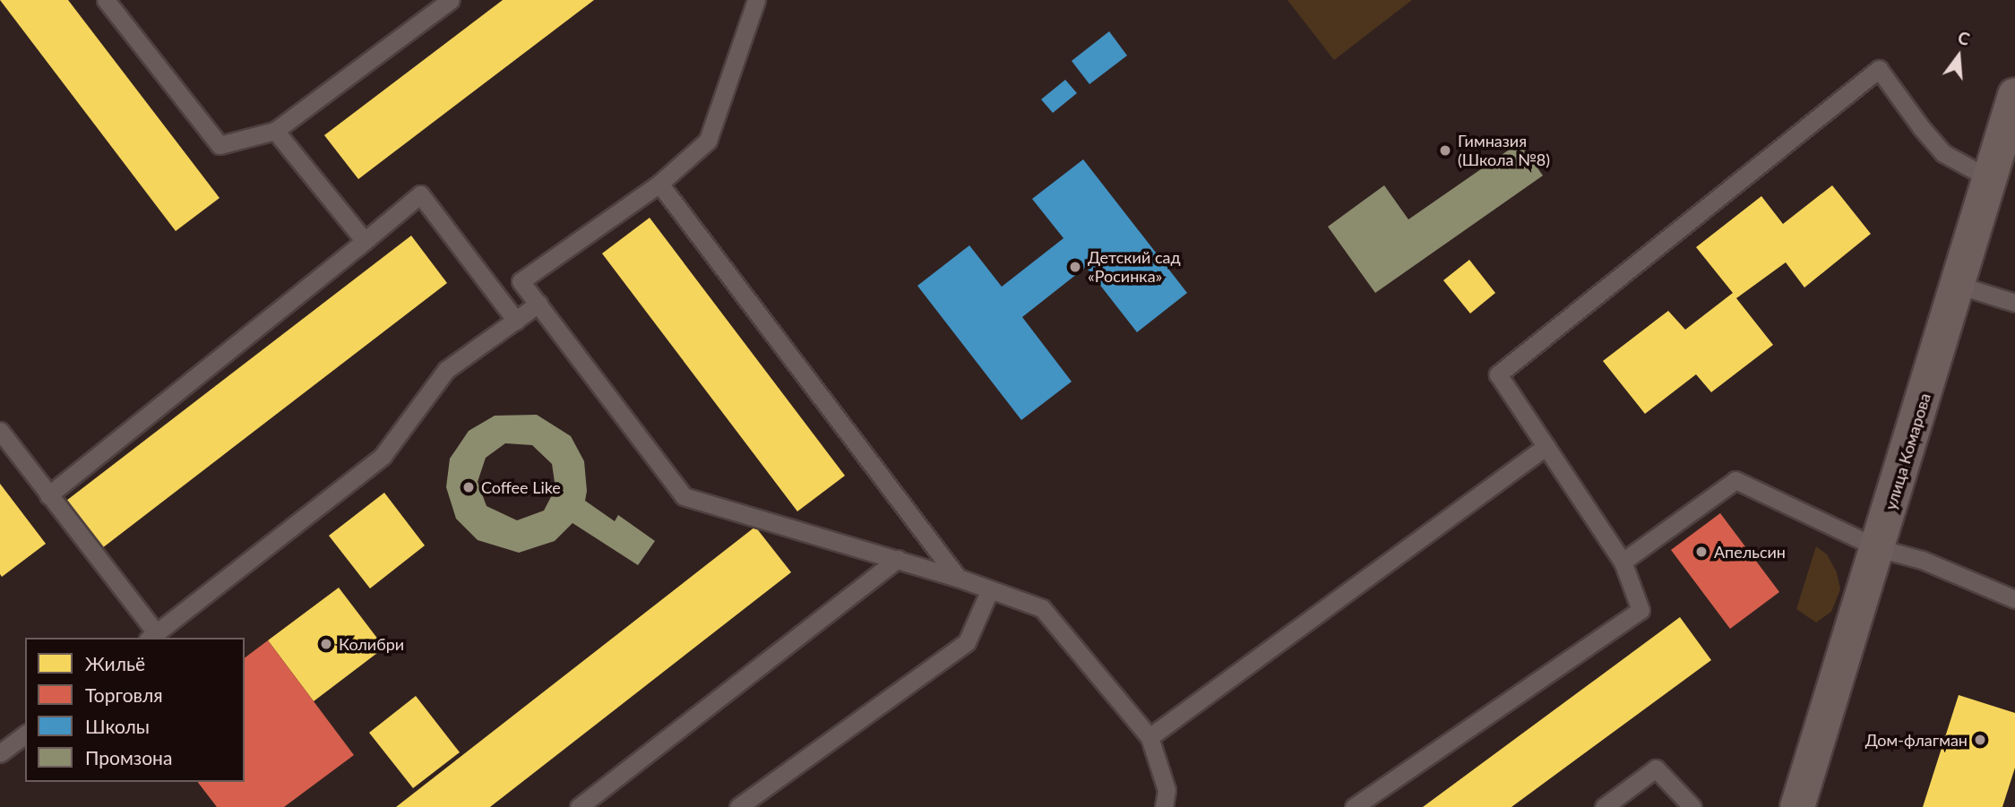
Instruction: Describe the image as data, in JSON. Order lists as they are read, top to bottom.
{
  "streets": {
    "street": ["улица Комарова"]
  },
  "places": [
    "Гимназия (Школа №8)",
    "Детский сад «Росинка»",
    "Coffee Like",
    "Апельсин",
    "Колибри",
    "Дом-флагман"
  ],
  "legend": [
    "Жильё",
    "Торговля",
    "Школы",
    "Промзона"
  ],
  "north": "top"
}
